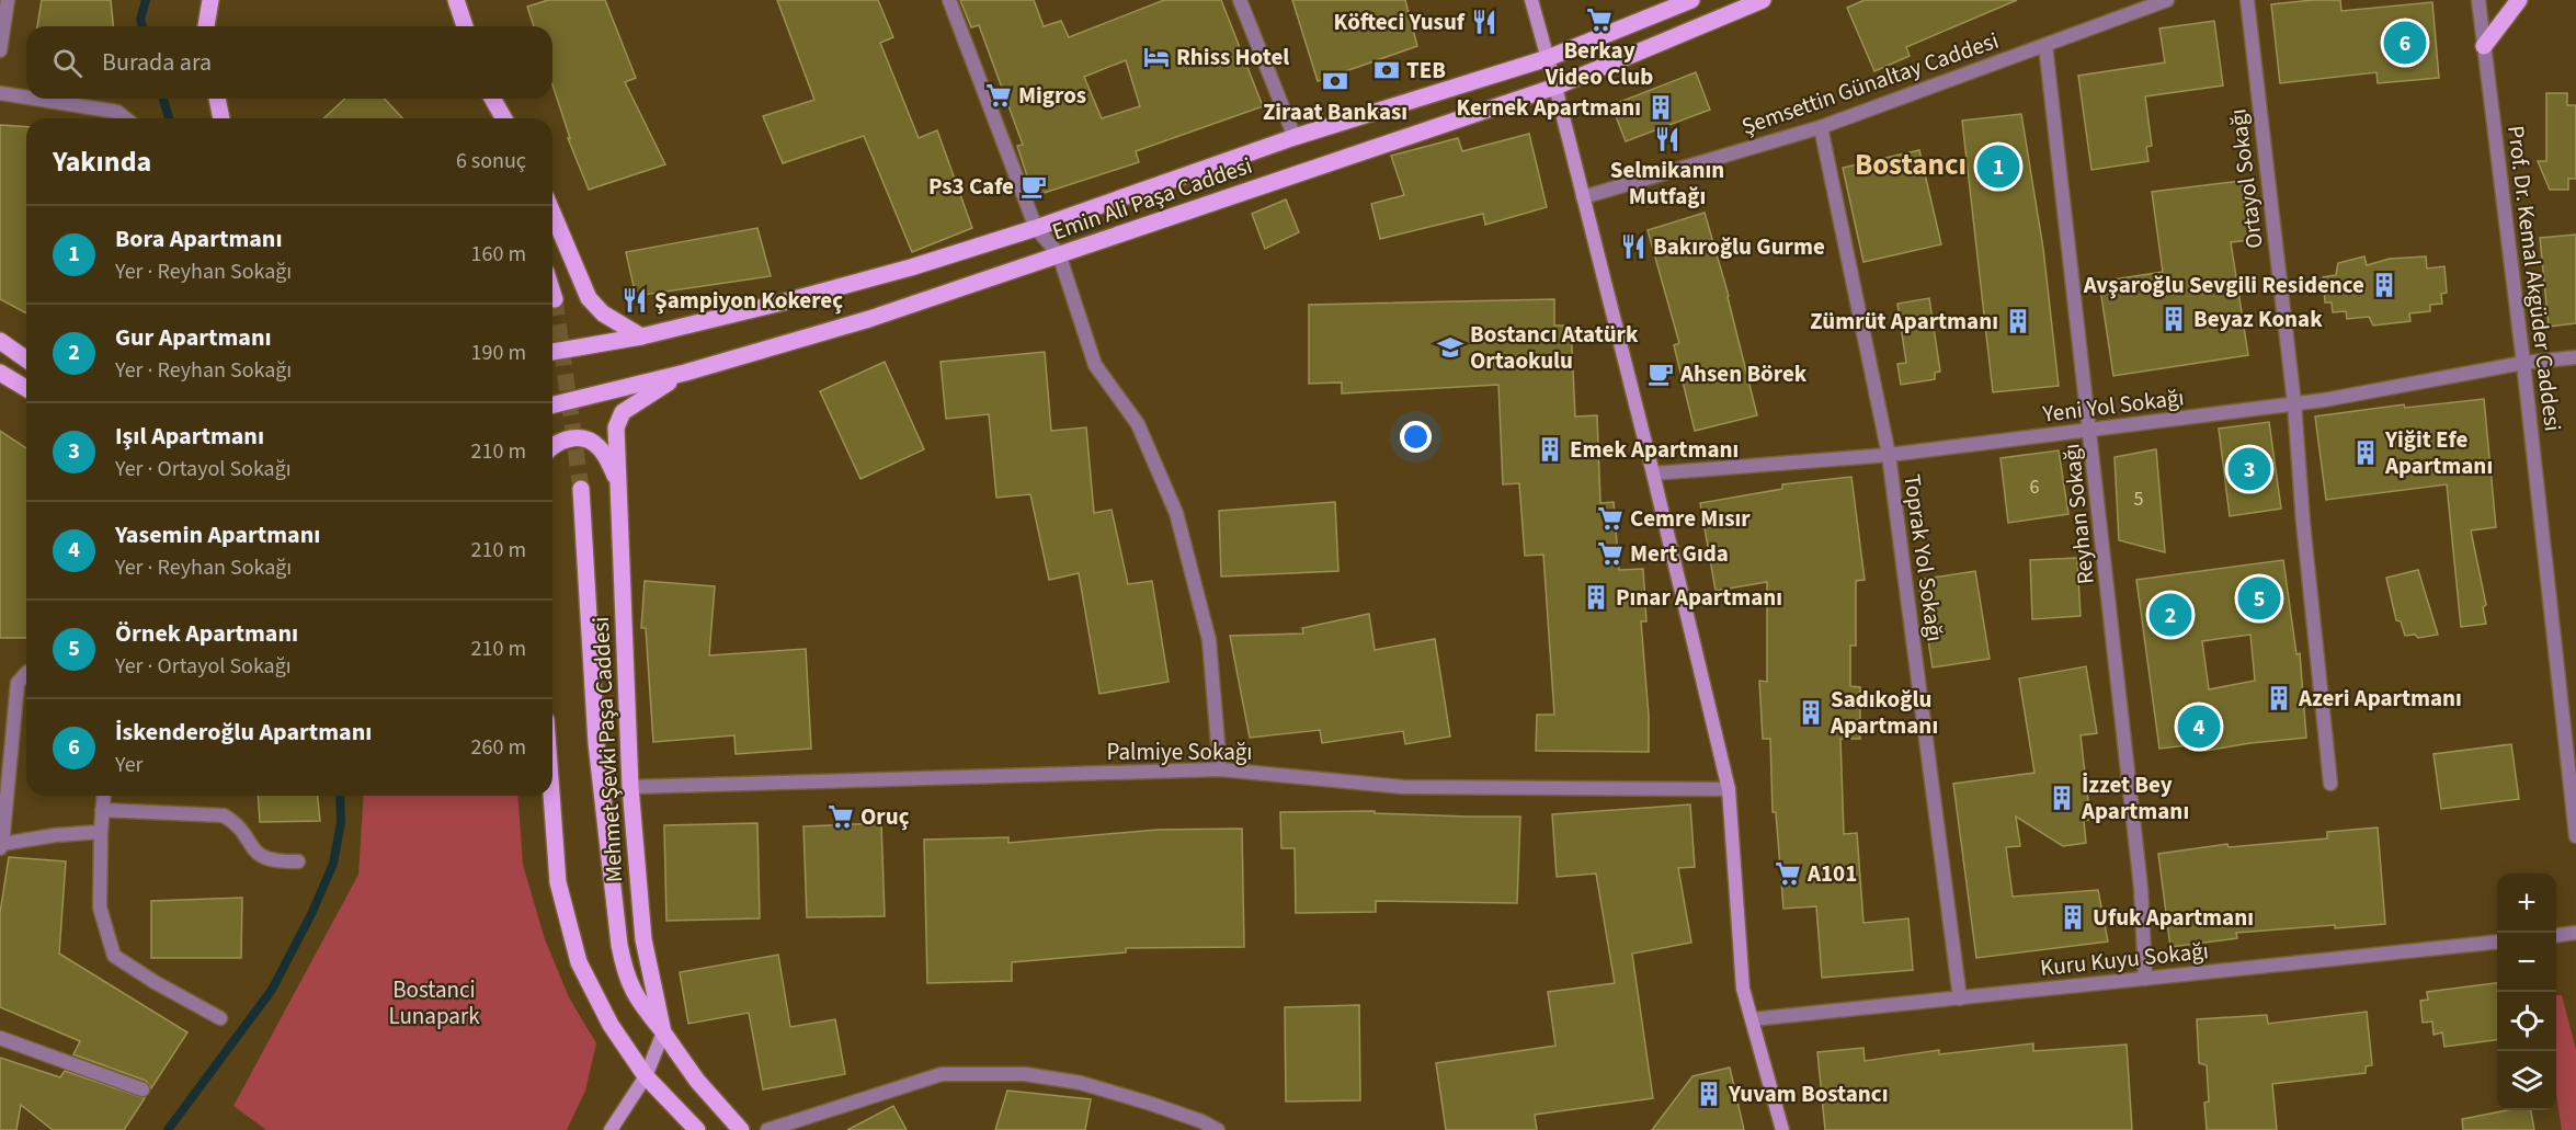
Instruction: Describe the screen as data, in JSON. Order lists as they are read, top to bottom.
{
  "streets": {
    "main road": ["Emin Ali Paşa Caddesi", "Mehmet Şevki Paşa Caddesi"],
    "street": [
      "Şemsettin Günaltay Caddesi",
      "Ortayol Sokağı",
      "Prof. Dr. Kemal Akgüder Caddesi",
      "Yeni Yol Sokağı",
      "Reyhan Sokağı",
      "Toprak Yol Sokağı",
      "Palmiye Sokağı",
      "Kuru Kuyu Sokağı"
    ]
  },
  "crossings": [
    ["Şemsettin Günaltay Caddesi", "Reyhan Sokağı"],
    ["Şemsettin Günaltay Caddesi", "Toprak Yol Sokağı"],
    ["Ortayol Sokağı", "Yeni Yol Sokağı"],
    ["Emin Ali Paşa Caddesi", "Mehmet Şevki Paşa Caddesi"],
    ["Prof. Dr. Kemal Akgüder Caddesi", "Yeni Yol Sokağı"],
    ["Yeni Yol Sokağı", "Reyhan Sokağı"],
    ["Yeni Yol Sokağı", "Toprak Yol Sokağı"],
    ["Reyhan Sokağı", "Kuru Kuyu Sokağı"],
    ["Toprak Yol Sokağı", "Kuru Kuyu Sokağı"],
    ["Mehmet Şevki Paşa Caddesi", "Palmiye Sokağı"]
  ],
  "districts": ["Bostancı"],
  "parks": ["Bostanci Lunapark"],
  "places": {
    "supermarket": [
      "Berkay Video Club",
      "Migros",
      "Cemre Mısır",
      "Mert Gıda",
      "Oruç",
      "A101"
    ],
    "restaurant": [
      "Köfteci Yusuf",
      "Selmikanın Mutfağı",
      "Bakıroğlu Gurme",
      "Şampiyon Kokereç"
    ],
    "hotel": ["Rhiss Hotel"],
    "bank": ["TEB", "Ziraat Bankası"],
    "building": [
      "Kernek Apartmanı",
      "Avşaroğlu Sevgili Residence",
      "Beyaz Konak",
      "Zümrüt Apartmanı",
      "Emek Apartmanı",
      "Yiğit Efe Apartmanı",
      "Pınar Apartmanı",
      "Azeri Apartmanı",
      "Sadıkoğlu Apartmanı",
      "İzzet Bey Apartmanı",
      "Ufuk Apartmanı",
      "Yuvam Bostancı"
    ],
    "cafe": ["Ps3 Cafe", "Ahsen Börek"],
    "school or university": ["Bostancı Atatürk Ortaokulu"]
  },
  "house_numbers": ["6", "5"],
  "page": {
    "pins": [
      "6",
      "1",
      "3",
      "5",
      "2",
      "4"
    ],
    "search": "Burada ara",
    "heading": ["Yakında", "6 sonuç"],
    "list": [
      {
        "mark": "1",
        "name": "Bora Apartmanı",
        "note": "Yer · Reyhan Sokağı",
        "value": "160 m"
      },
      {
        "mark": "2",
        "name": "Gur Apartmanı",
        "note": "Yer · Reyhan Sokağı",
        "value": "190 m"
      },
      {
        "mark": "3",
        "name": "Işıl Apartmanı",
        "note": "Yer · Ortayol Sokağı",
        "value": "210 m"
      },
      {
        "mark": "4",
        "name": "Yasemin Apartmanı",
        "note": "Yer · Reyhan Sokağı",
        "value": "210 m"
      },
      {
        "mark": "5",
        "name": "Örnek Apartmanı",
        "note": "Yer · Ortayol Sokağı",
        "value": "210 m"
      },
      {
        "mark": "6",
        "name": "İskenderoğlu Apartmanı",
        "note": "Yer",
        "value": "260 m"
      }
    ],
    "map_buttons": ["+", "−"]
  }
}
